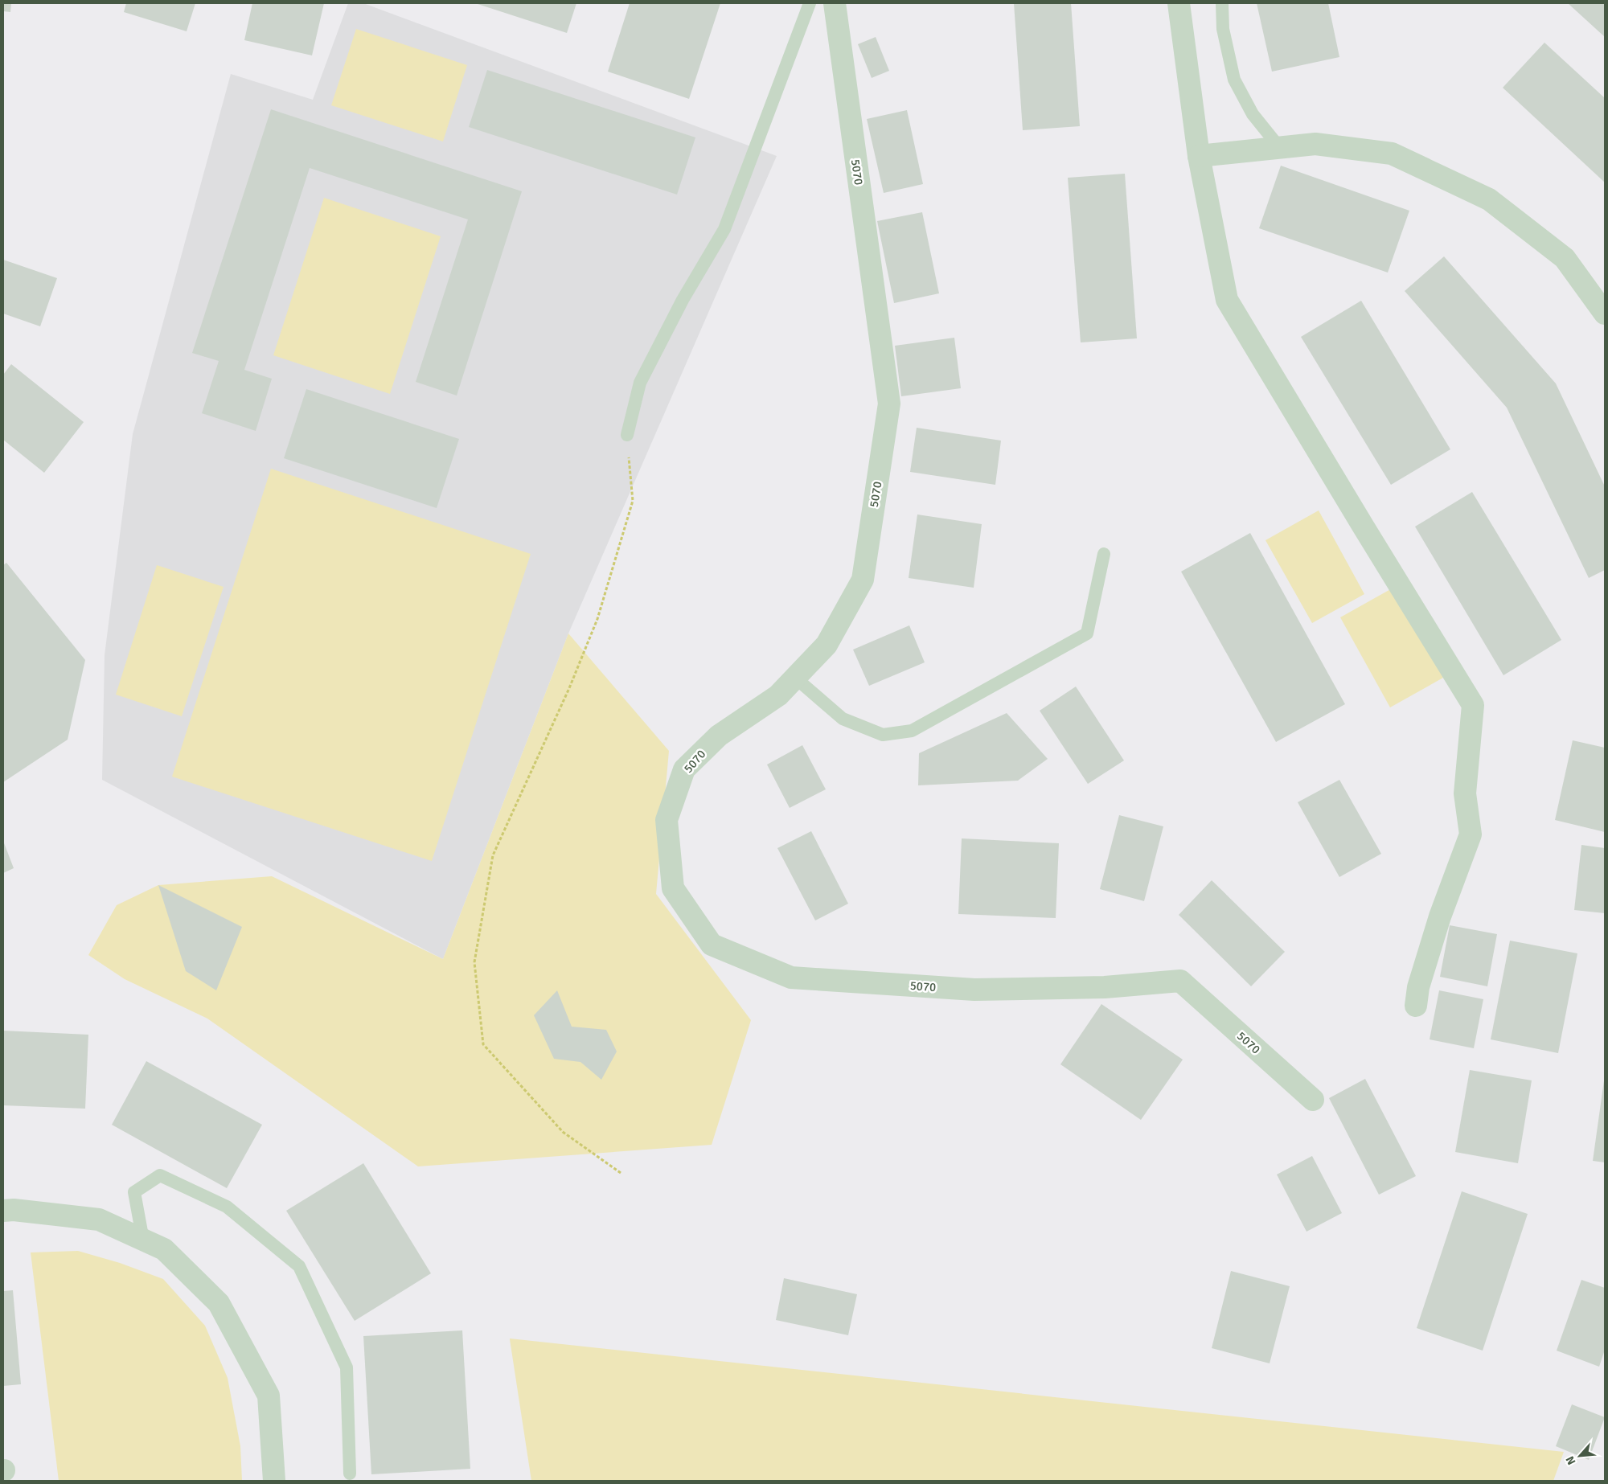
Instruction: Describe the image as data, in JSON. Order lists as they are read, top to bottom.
{
  "streets": {
    "street": ["5070"]
  },
  "north": "bottom left"
}
